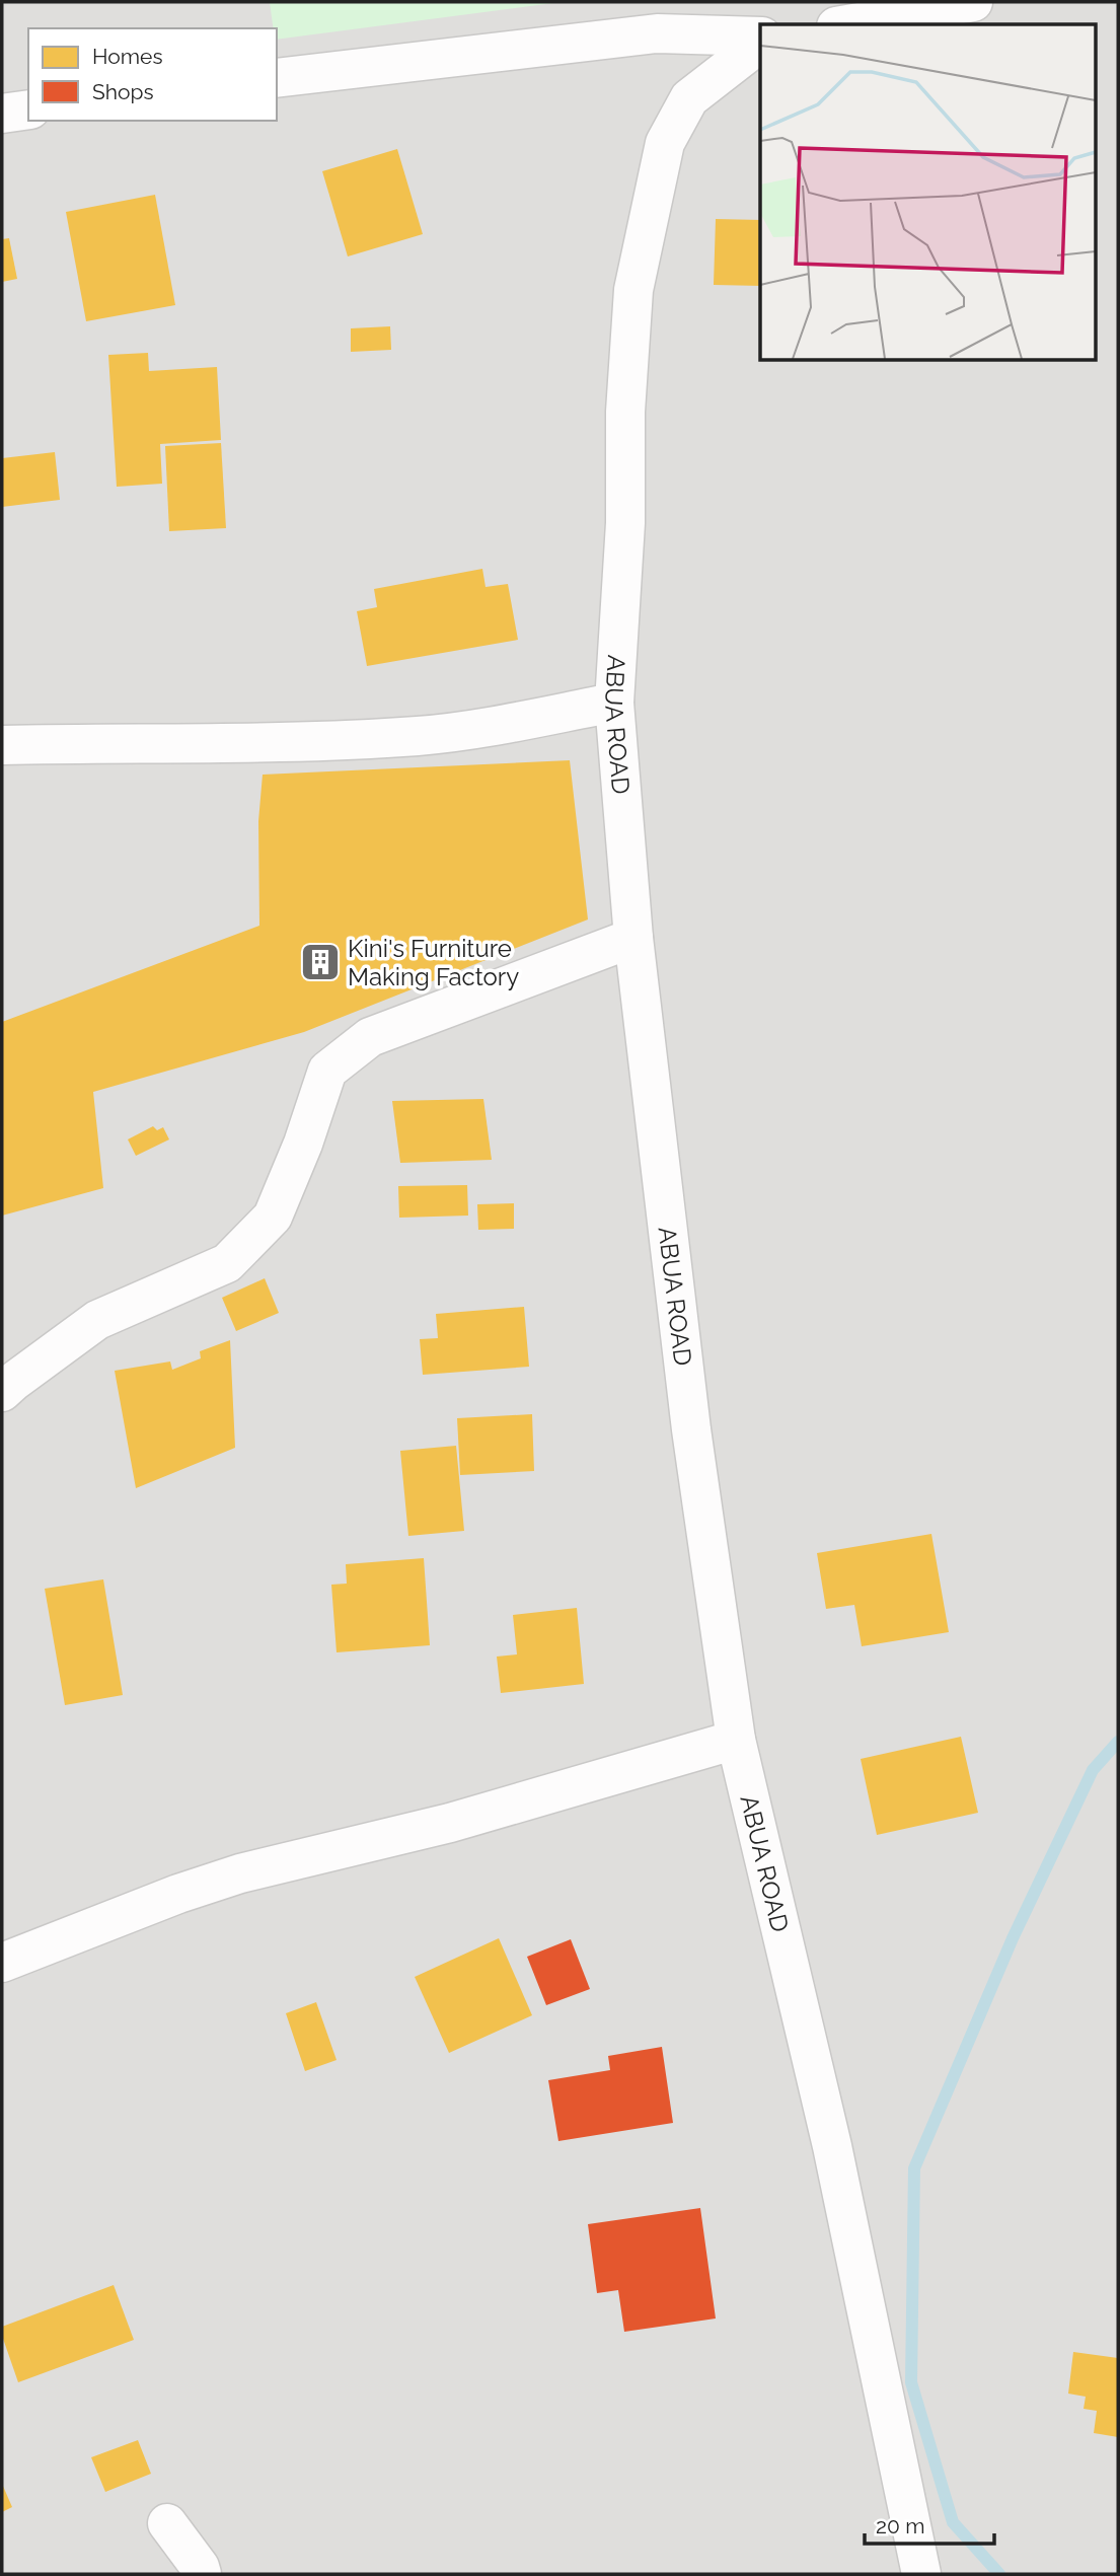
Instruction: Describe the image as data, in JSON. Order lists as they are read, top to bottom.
{
  "streets": {
    "street": ["ABUA ROAD"]
  },
  "places": {
    "building": ["Kini's Furniture Making Factory"]
  },
  "legend": ["Homes", "Shops"],
  "scale_bar": "20 m"
}
